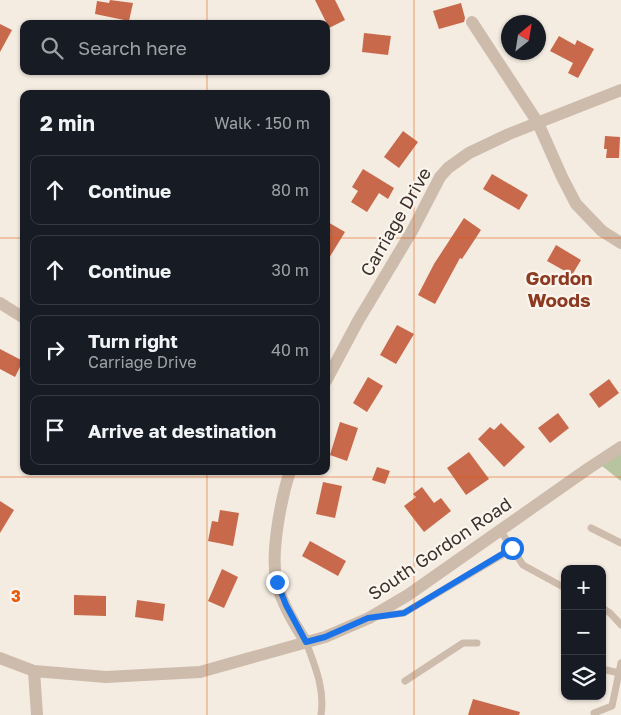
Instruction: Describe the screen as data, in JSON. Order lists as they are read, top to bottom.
{
  "streets": {
    "street": ["Carriage Drive", "South Gordon Road"]
  },
  "districts": ["Gordon Woods"],
  "north": "top right",
  "page": {
    "search": "Search here",
    "heading": ["2 min", "Walk · 150 m"],
    "list": [
      ["Continue", "80 m"],
      ["Continue", "30 m"],
      ["Turn right", "Carriage Drive", "40 m"],
      "Arrive at destination"
    ],
    "map_buttons": ["+", "−"]
  },
  "grid": {
    "rows": ["3"]
  }
}
